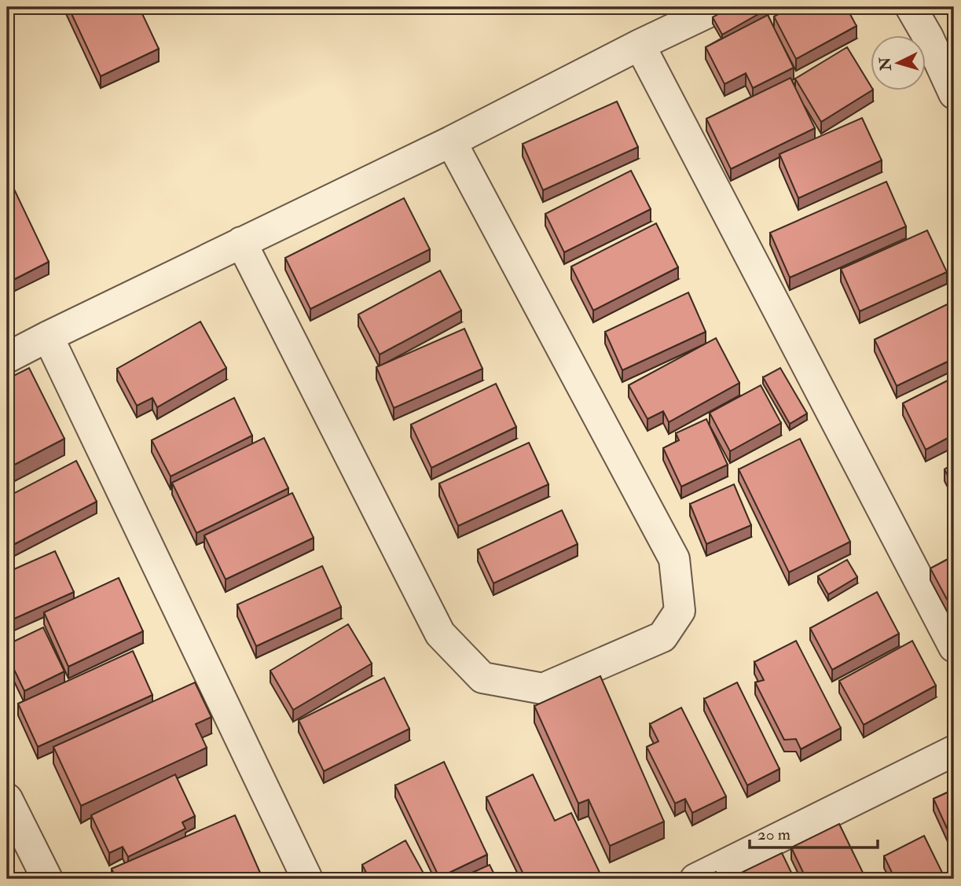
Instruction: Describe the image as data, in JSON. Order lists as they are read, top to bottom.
{
  "scale_bar": "20 m",
  "north": "left"
}
